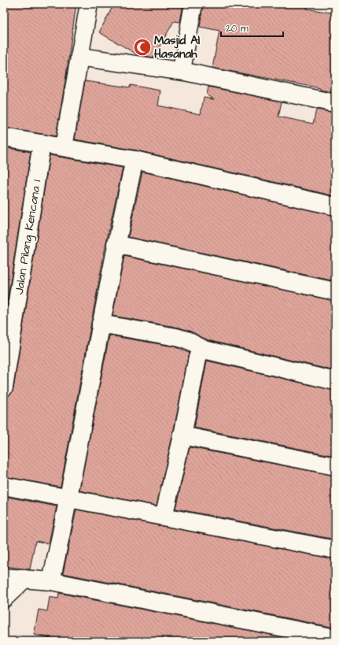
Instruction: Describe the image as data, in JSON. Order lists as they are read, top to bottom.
{
  "streets": {
    "street": ["Jalan Pilang Kencana 1"]
  },
  "places": {
    "mosque": ["Masjid Al Hasanah"]
  },
  "scale_bar": "20 m"
}
